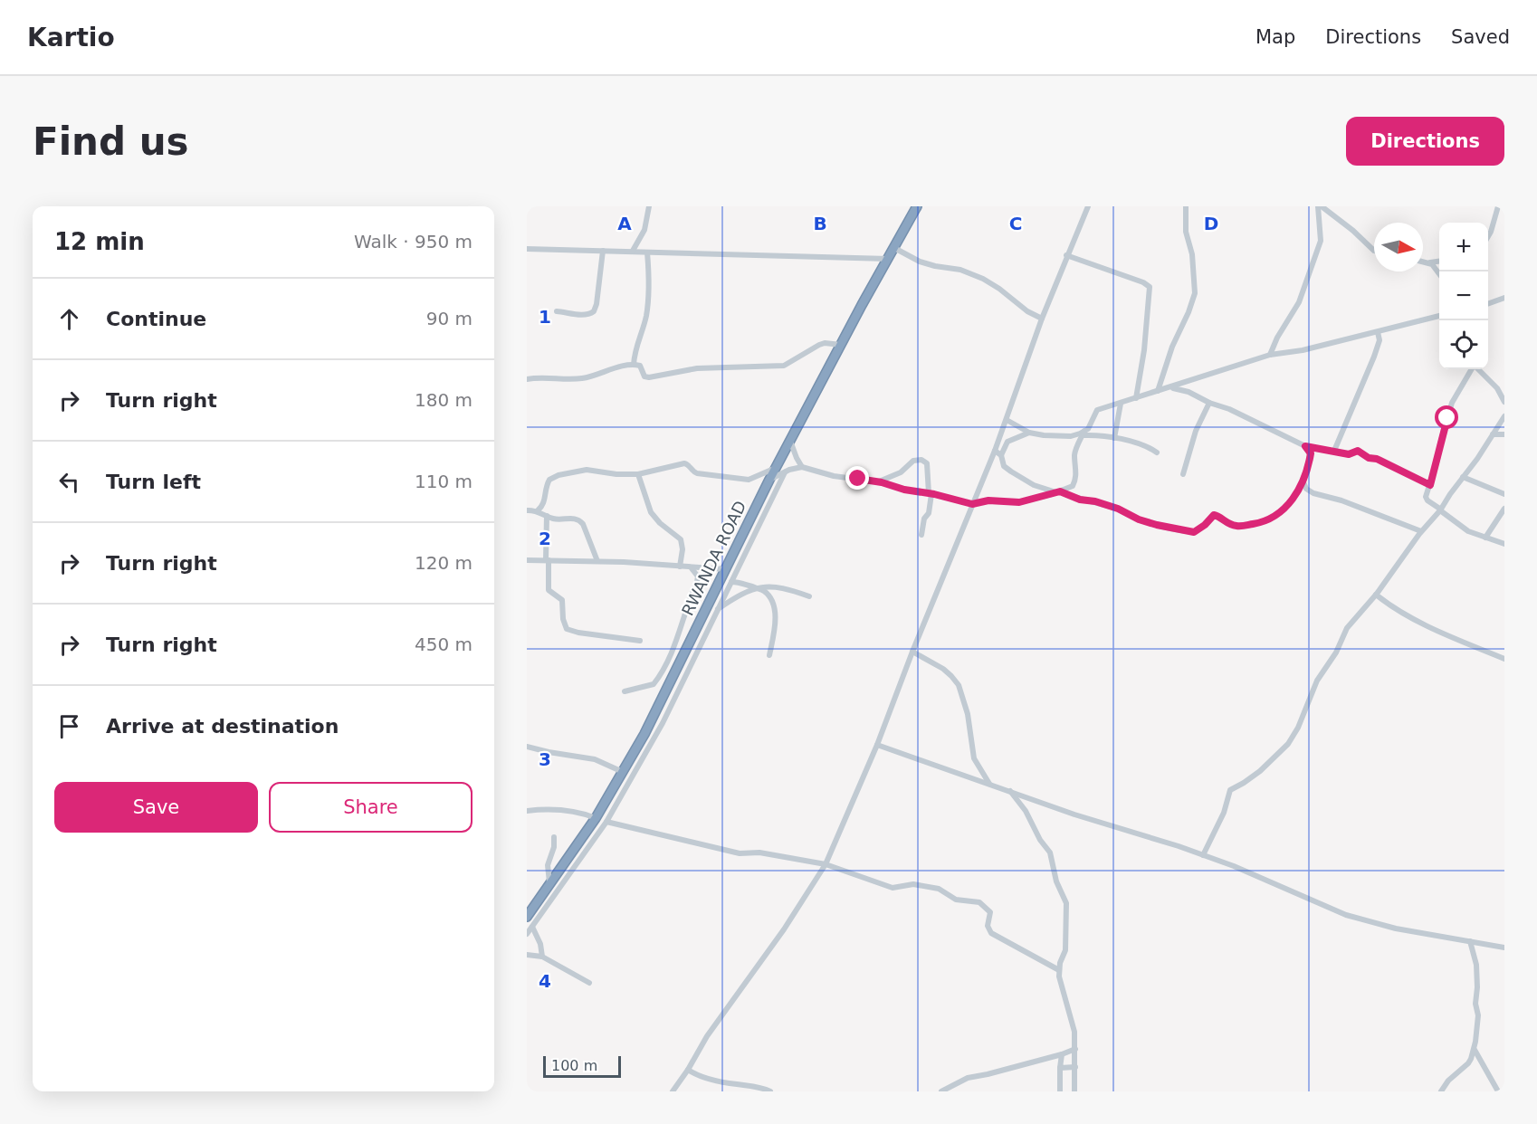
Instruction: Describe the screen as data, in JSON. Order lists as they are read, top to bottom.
{
  "streets": {
    "highway": ["RWANDA ROAD"]
  },
  "scale_bar": "100 m",
  "north": "right",
  "page": {
    "header": "Kartio",
    "nav": ["Map", "Directions", "Saved"],
    "buttons": [
      "Directions",
      ["Save", "Share"]
    ],
    "title": "Find us",
    "heading": ["12 min", "Walk · 950 m"],
    "map_buttons": ["+", "−"],
    "list": [
      ["Continue", "90 m"],
      ["Turn right", "180 m"],
      ["Turn left", "110 m"],
      ["Turn right", "120 m"],
      ["Turn right", "450 m"],
      "Arrive at destination"
    ],
    "scale": "100 m"
  },
  "grid": {
    "columns": [
      "A",
      "B",
      "C",
      "D"
    ],
    "rows": [
      "1",
      "2",
      "3",
      "4"
    ]
  }
}
